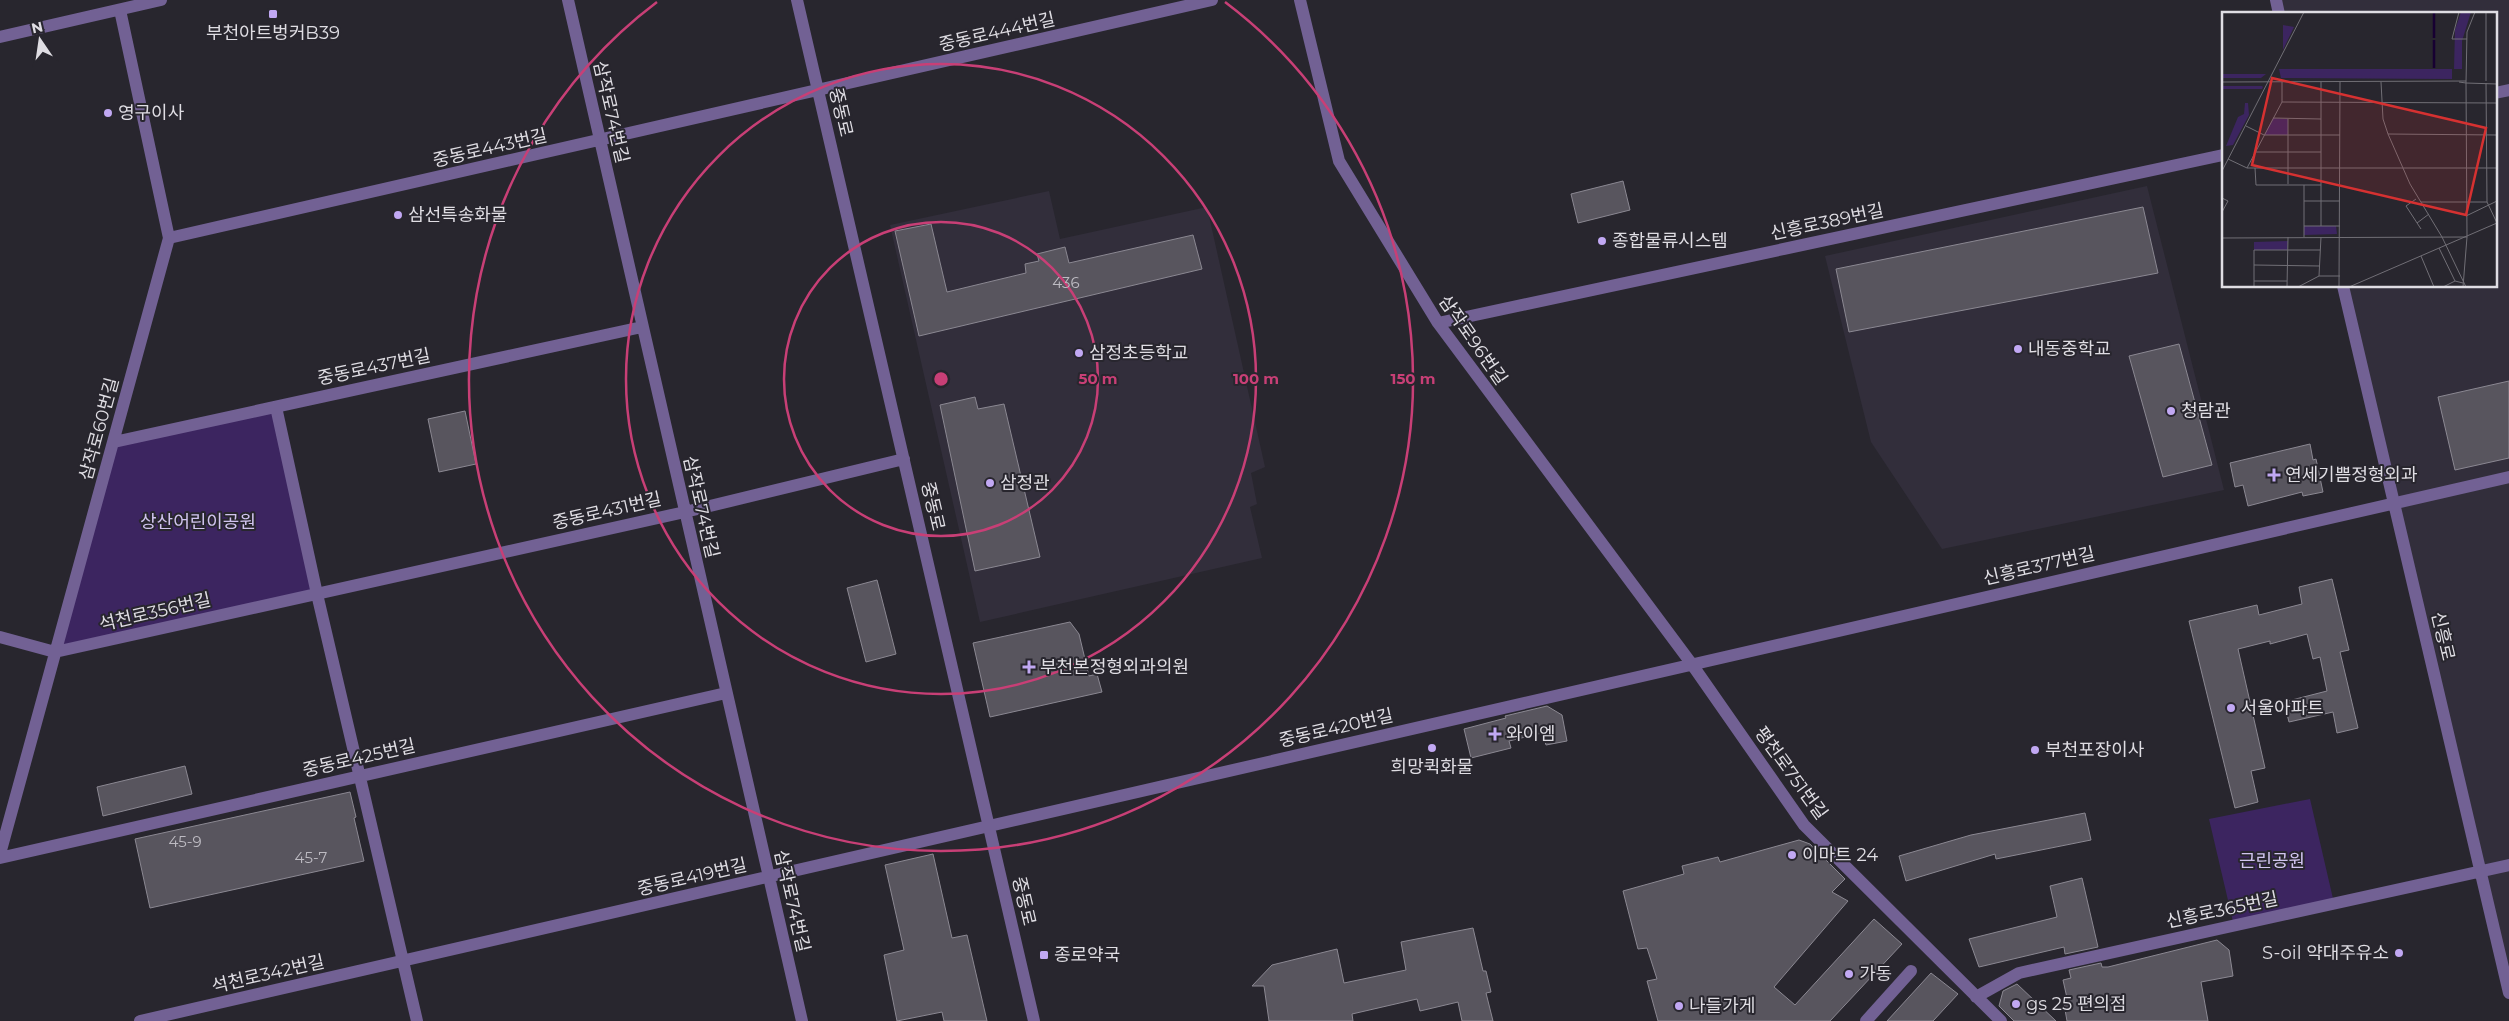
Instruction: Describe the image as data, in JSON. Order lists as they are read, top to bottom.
{
  "streets": {
    "street": [
      "중동로444번길",
      "삼작로74번길",
      "중동로",
      "중동로443번길",
      "신흥로389번길",
      "삼작로96번길",
      "중동로437번길",
      "삼작로60번길",
      "중동로431번길",
      "신흥로377번길",
      "석천로356번길",
      "신흥로",
      "중동로420번길",
      "중동로425번길",
      "평천로751번길",
      "중동로419번길",
      "신흥로365번길",
      "석천로342번길"
    ]
  },
  "crossings": [
    ["중동로444번길", "중동로"],
    ["중동로444번길", "중동로443번길"],
    ["삼작로74번길", "중동로443번길"],
    ["삼작로74번길", "중동로437번길"],
    ["삼작로74번길", "중동로431번길"],
    ["삼작로74번길", "중동로425번길"],
    ["삼작로74번길", "중동로419번길"],
    ["중동로", "중동로443번길"],
    ["중동로", "중동로431번길"],
    ["중동로", "중동로420번길"],
    ["중동로", "중동로419번길"],
    ["중동로443번길", "삼작로60번길"],
    ["신흥로389번길", "삼작로96번길"],
    ["삼작로96번길", "신흥로377번길"],
    ["삼작로96번길", "중동로420번길"],
    ["삼작로96번길", "평천로751번길"],
    ["중동로437번길", "삼작로60번길"],
    ["삼작로60번길", "석천로356번길"],
    ["중동로431번길", "석천로356번길"],
    ["신흥로377번길", "신흥로"],
    ["신흥로377번길", "중동로420번길"],
    ["신흥로377번길", "평천로751번길"],
    ["신흥로", "신흥로365번길"],
    ["중동로420번길", "평천로751번길"],
    ["중동로420번길", "중동로419번길"],
    ["평천로751번길", "신흥로365번길"],
    ["중동로419번길", "석천로342번길"]
  ],
  "parks": ["상산어린이공원", "근린공원"],
  "places": {
    "transit": ["부천아트벙커B39", "종로약국"],
    "other": [
      "영구이사",
      "삼선특송화물",
      "종합물류시스템",
      "내동중학교",
      "삼정초등학교",
      "청람관",
      "삼정관",
      "서울아파트",
      "희망퀵화물",
      "부천포장이사",
      "이마트 24",
      "S-oil 약대주유소",
      "가동",
      "gs 25 편의점",
      "나들가게"
    ],
    "health": ["연세기쁨정형외과", "부천본정형외과의원", "와이엠"]
  },
  "house_numbers": ["436", "45-9", "45-7"],
  "north": "top",
  "rings": ["50 m", "100 m", "150 m"]
}
